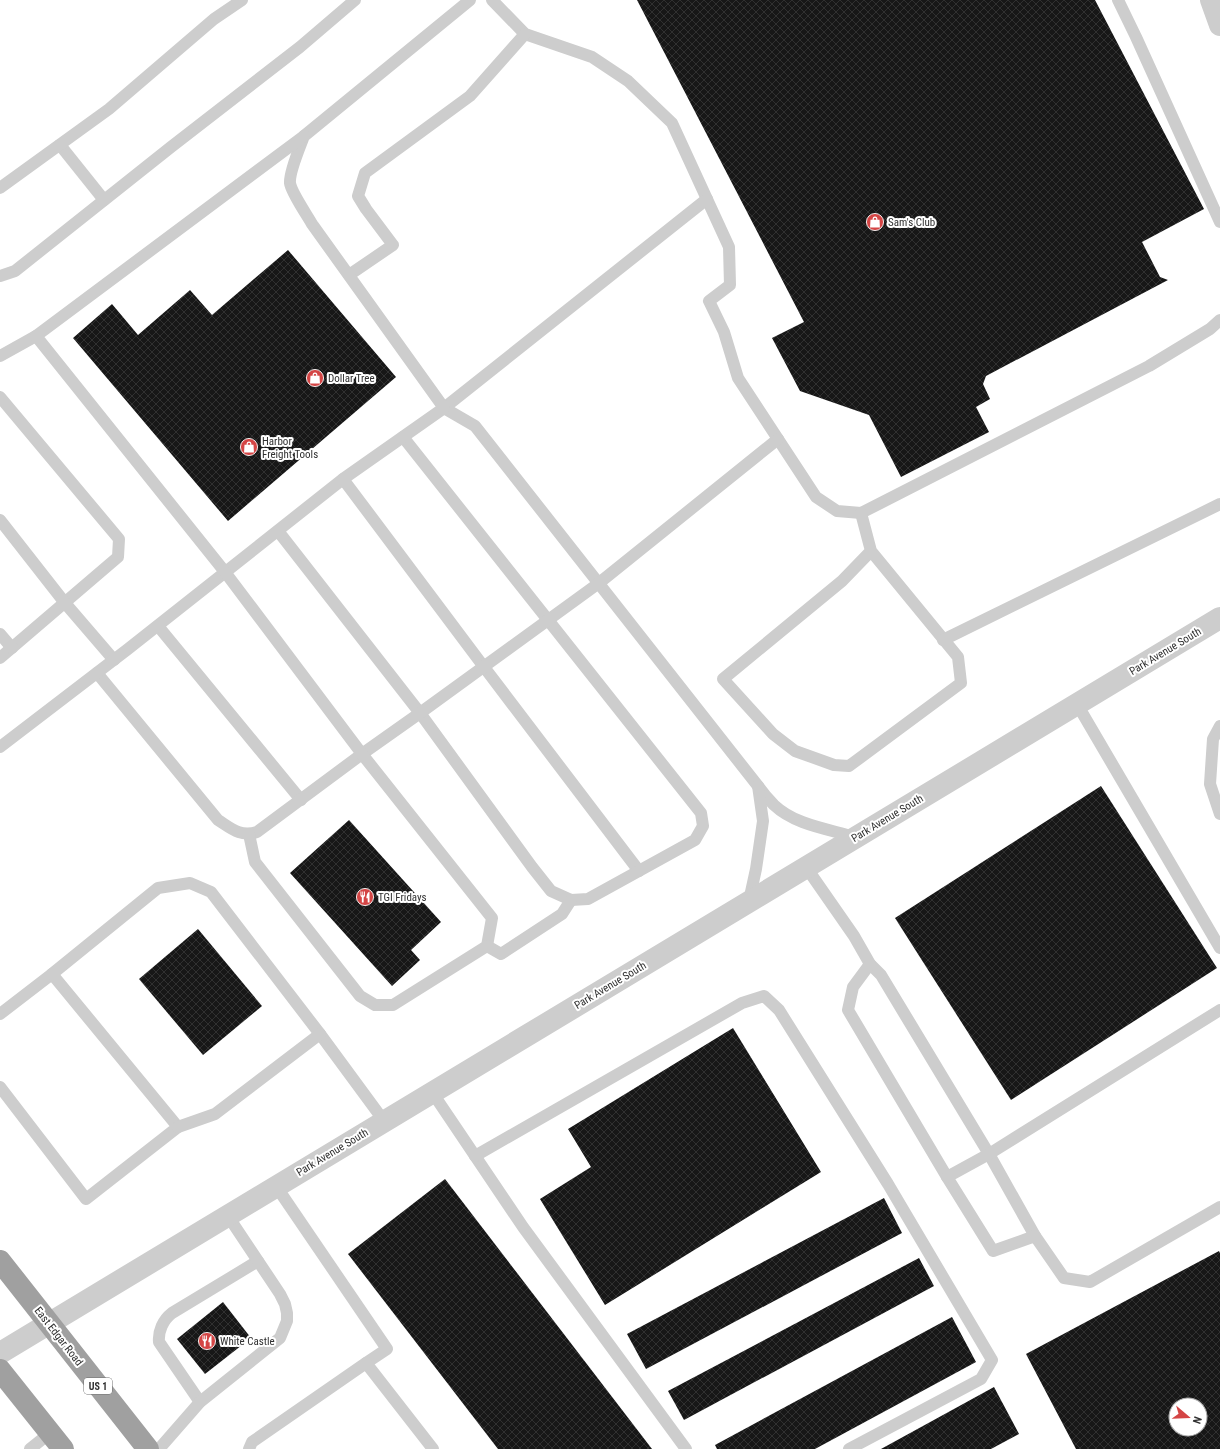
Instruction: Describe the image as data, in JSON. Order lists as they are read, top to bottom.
{
  "streets": {
    "highway": ["East Edgar Road", "US 1"],
    "street": ["Park Avenue South"]
  },
  "crossings": [
    ["Park Avenue South", "East Edgar Road"]
  ],
  "places": {
    "shop": ["Sam's Club", "Dollar Tree", "Harbor Freight Tools"],
    "restaurant": ["TGI Fridays", "White Castle"]
  },
  "north": "right"
}
